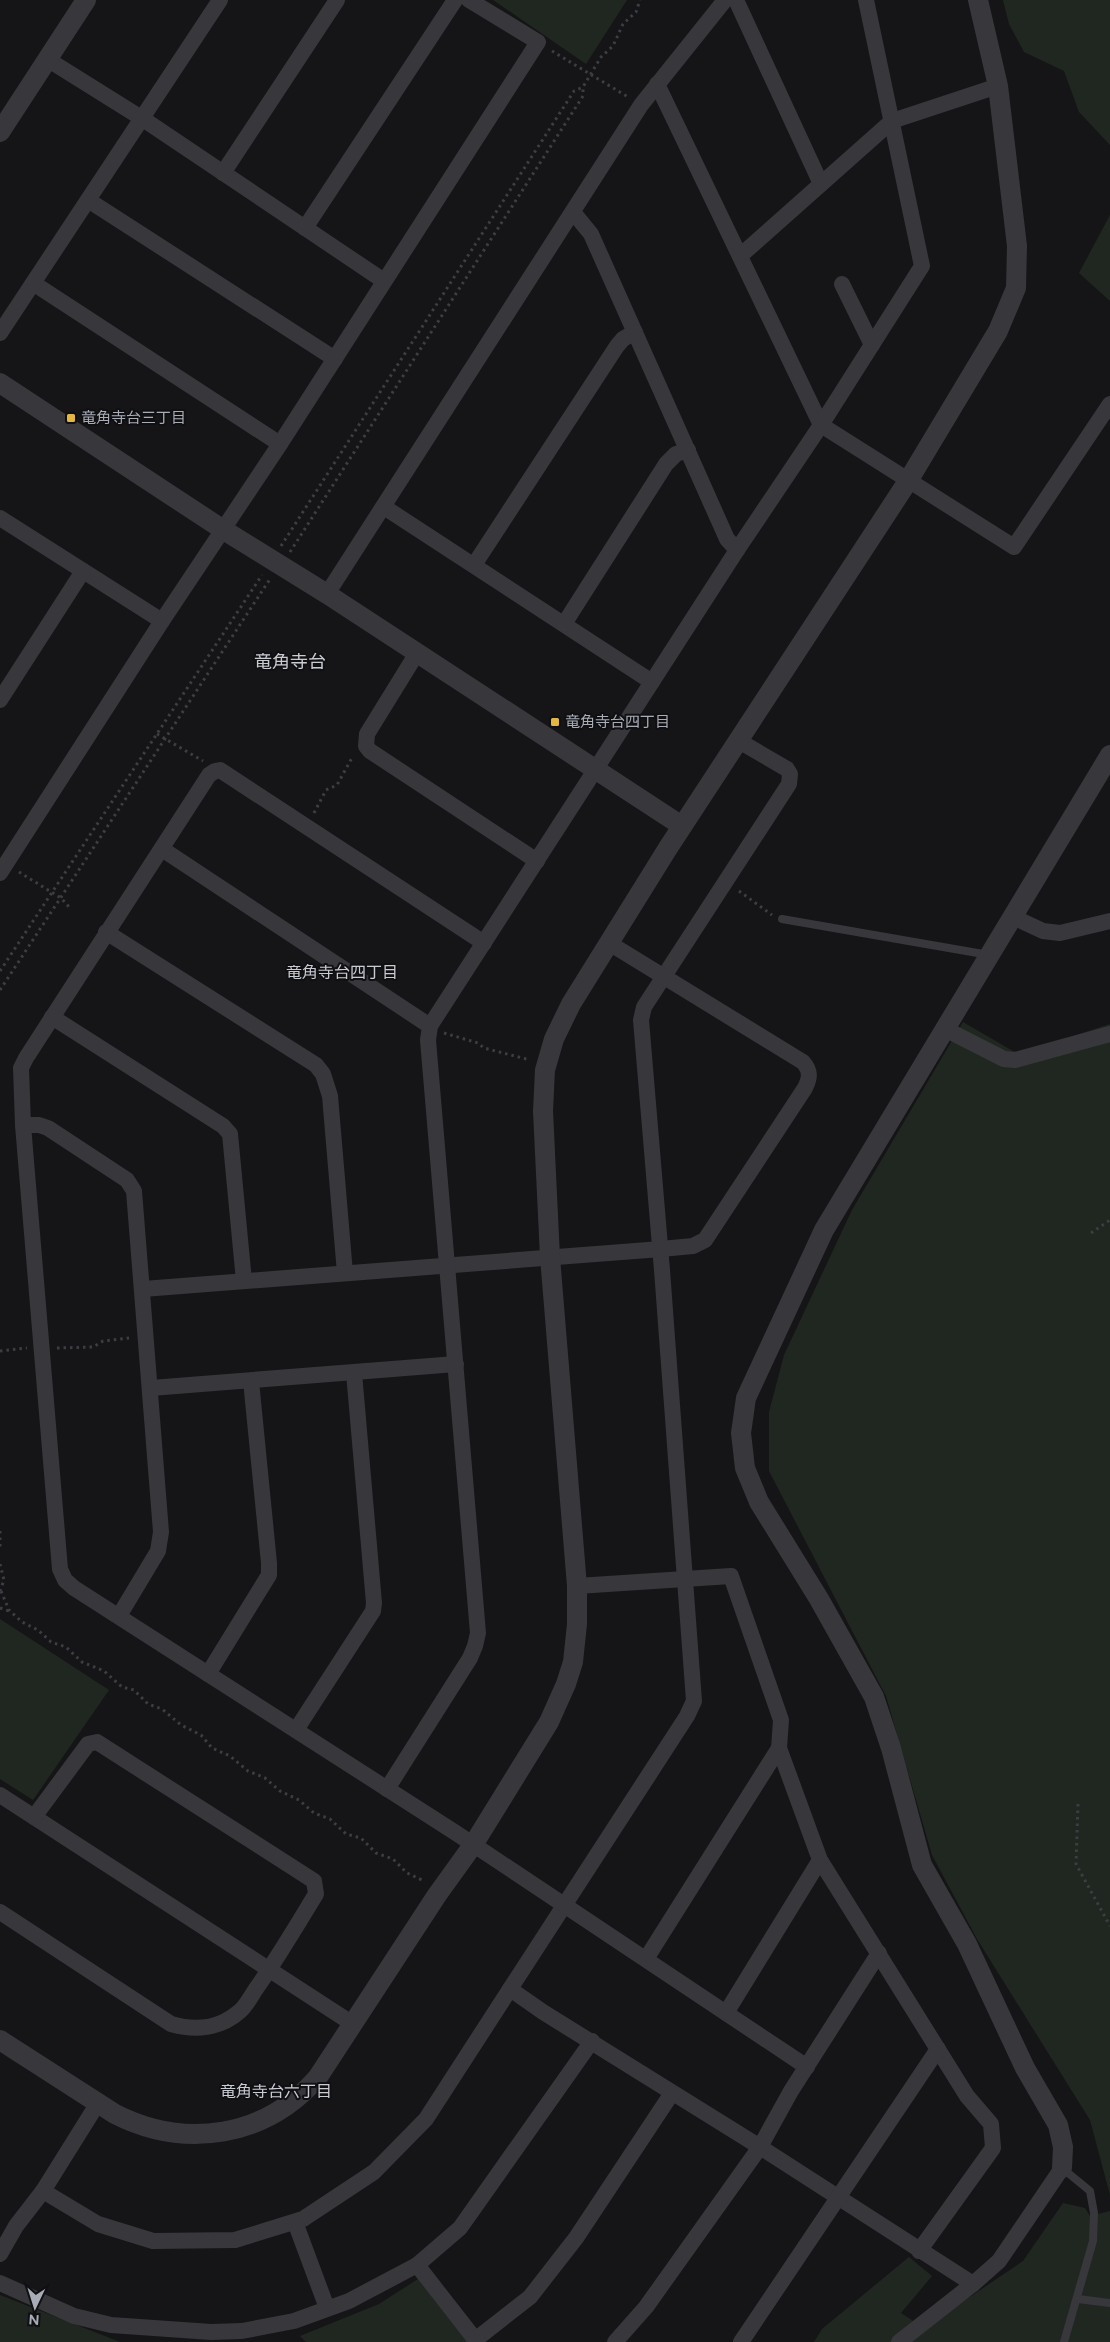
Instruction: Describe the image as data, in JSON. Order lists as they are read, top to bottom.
{
  "districts": ["竜角寺台", "竜角寺台四丁目", "竜角寺台六丁目"],
  "places": {
    "transit": ["竜角寺台三丁目", "竜角寺台四丁目"]
  },
  "north": "bottom"
}
